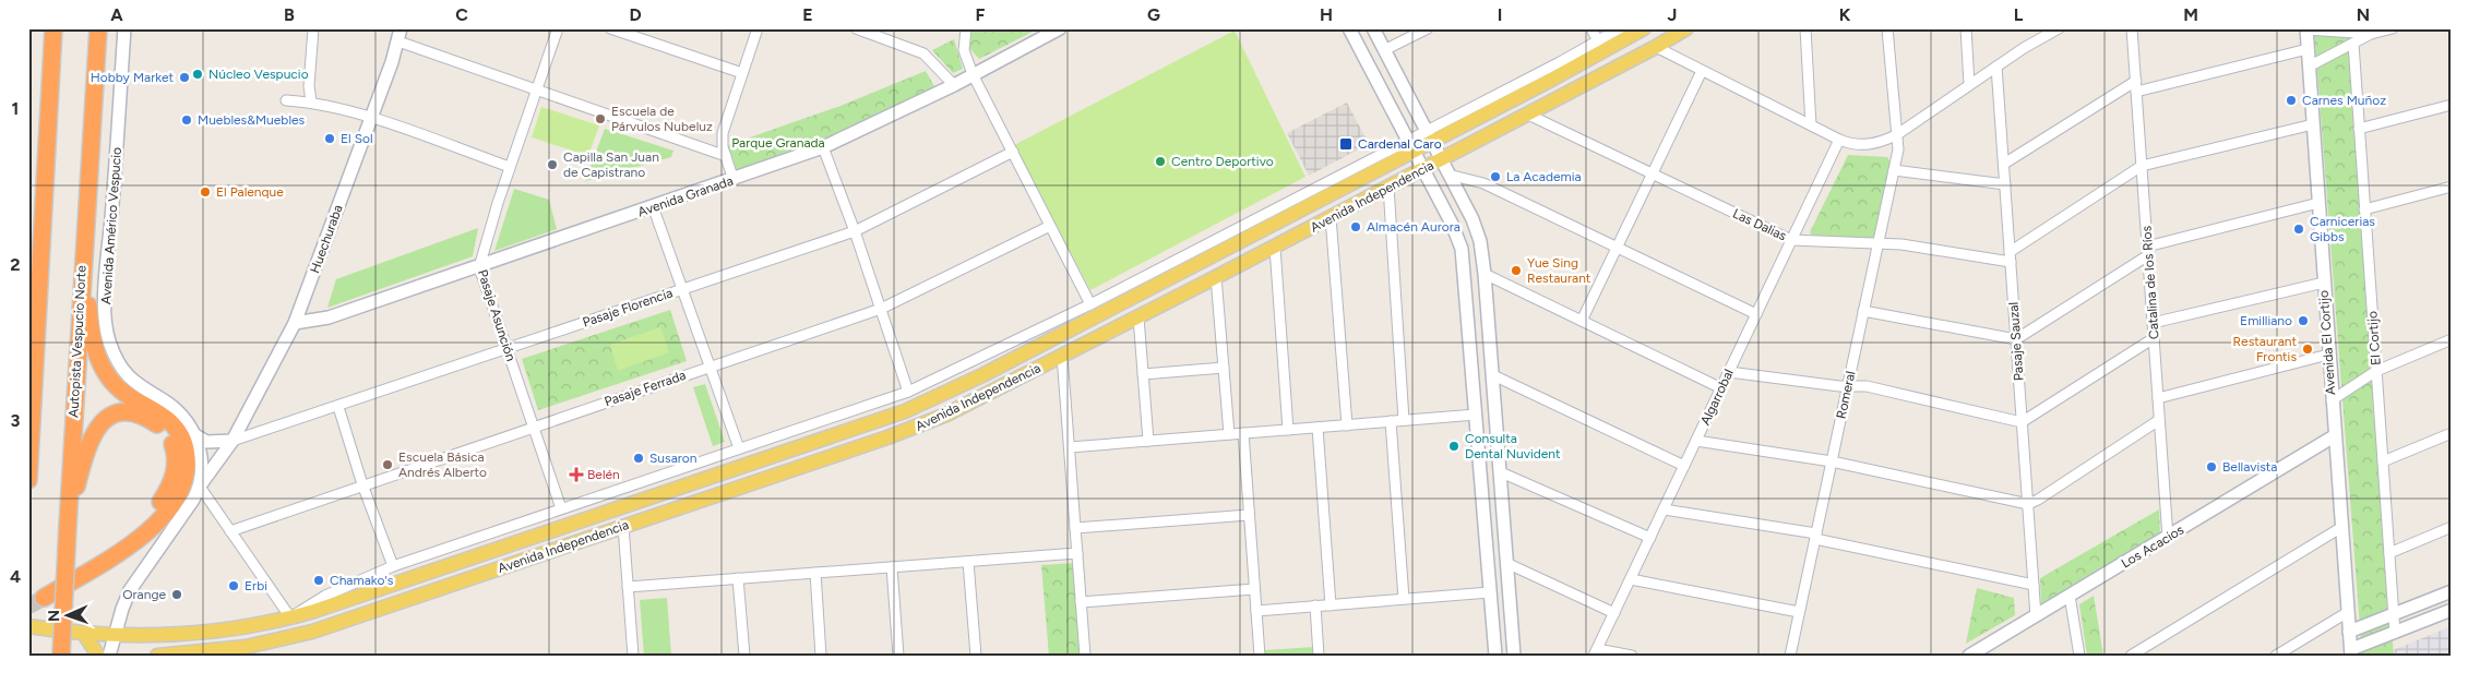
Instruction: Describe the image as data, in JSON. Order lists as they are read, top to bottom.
{
  "streets": {
    "highway": ["Autopista Vespucio Norte"],
    "main road": ["Avenida Independencia"],
    "street": [
      "Avenida Granada",
      "Las Dalias",
      "Avenida Américo Vespucio",
      "Huechuraba",
      "Catalina de los Ríos",
      "Pasaje Florencia",
      "Pasaje Asunción",
      "El Cortijo",
      "Pasaje Sauzal",
      "Avenida El Cortijo",
      "Pasaje Ferrada",
      "Romeral",
      "Algarrobal",
      "Los Acacios"
    ]
  },
  "crossings": [
    ["Avenida Granada", "Huechuraba"],
    ["Avenida Granada", "Pasaje Asunción"],
    ["Avenida Independencia", "Las Dalias"],
    ["Avenida Independencia", "Avenida Américo Vespucio"],
    ["Avenida Independencia", "Pasaje Asunción"],
    ["Las Dalias", "Pasaje Sauzal"],
    ["Las Dalias", "Romeral"],
    ["Las Dalias", "Algarrobal"],
    ["Avenida Américo Vespucio", "Huechuraba"],
    ["Huechuraba", "Pasaje Florencia"],
    ["Catalina de los Ríos", "Los Acacios"],
    ["Pasaje Florencia", "Pasaje Asunción"],
    ["Pasaje Asunción", "Pasaje Ferrada"],
    ["Pasaje Sauzal", "Los Acacios"],
    ["Avenida El Cortijo", "Los Acacios"]
  ],
  "parks": ["Parque Granada"],
  "places": {
    "other": [
      "Núcleo Vespucio",
      "Hobby Market",
      "Carnes Muñoz",
      "Escuela de Párvulos Nubeluz",
      "Muebles&Muebles",
      "El Sol",
      "Centro Deportivo",
      "Capilla San Juan de Capistrano",
      "La Academia",
      "El Palenque",
      "Almacén Aurora",
      "Carnicerias Gibbs",
      "Yue Sing Restaurant",
      "Emilliano",
      "Restaurant Frontis",
      "Consulta Dental Nuvident",
      "Susaron",
      "Escuela Básica Andrés Alberto",
      "Bellavista",
      "Chamako's",
      "Erbi",
      "Orange"
    ],
    "transit": ["Cardenal Caro"],
    "health": ["Belén"]
  },
  "north": "left",
  "grid": {
    "columns": [
      "A",
      "B",
      "C",
      "D",
      "E",
      "F",
      "G",
      "H",
      "I",
      "J",
      "K",
      "L",
      "M",
      "N"
    ],
    "rows": [
      "1",
      "2",
      "3",
      "4"
    ]
  }
}
